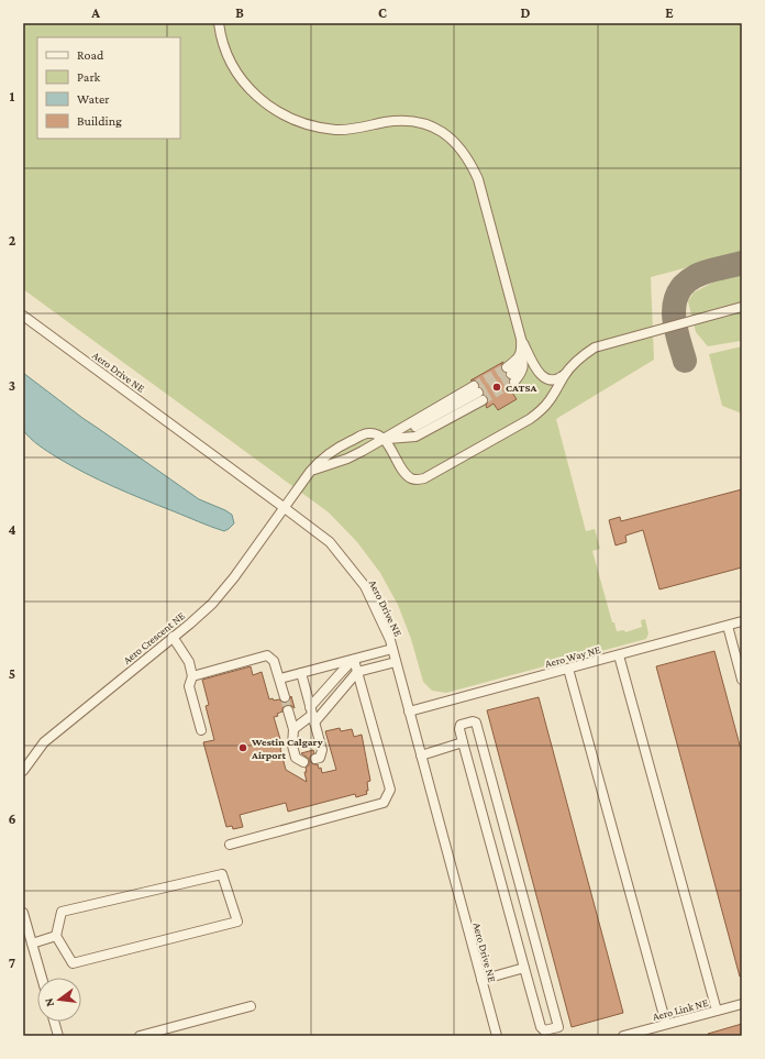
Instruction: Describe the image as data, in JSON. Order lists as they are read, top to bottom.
{
  "streets": {
    "street": [
      "Aero Drive NE",
      "Aero Crescent NE",
      "Aero Way NE",
      "Aero Link NE"
    ]
  },
  "crossings": [
    ["Aero Drive NE", "Aero Crescent NE"],
    ["Aero Drive NE", "Aero Way NE"]
  ],
  "places": ["CATSA", "Westin Calgary Airport"],
  "legend": [
    "Road",
    "Park",
    "Water",
    "Building"
  ],
  "north": "left",
  "grid": {
    "columns": [
      "A",
      "B",
      "C",
      "D",
      "E"
    ],
    "rows": [
      "1",
      "2",
      "3",
      "4",
      "5",
      "6",
      "7"
    ]
  }
}
